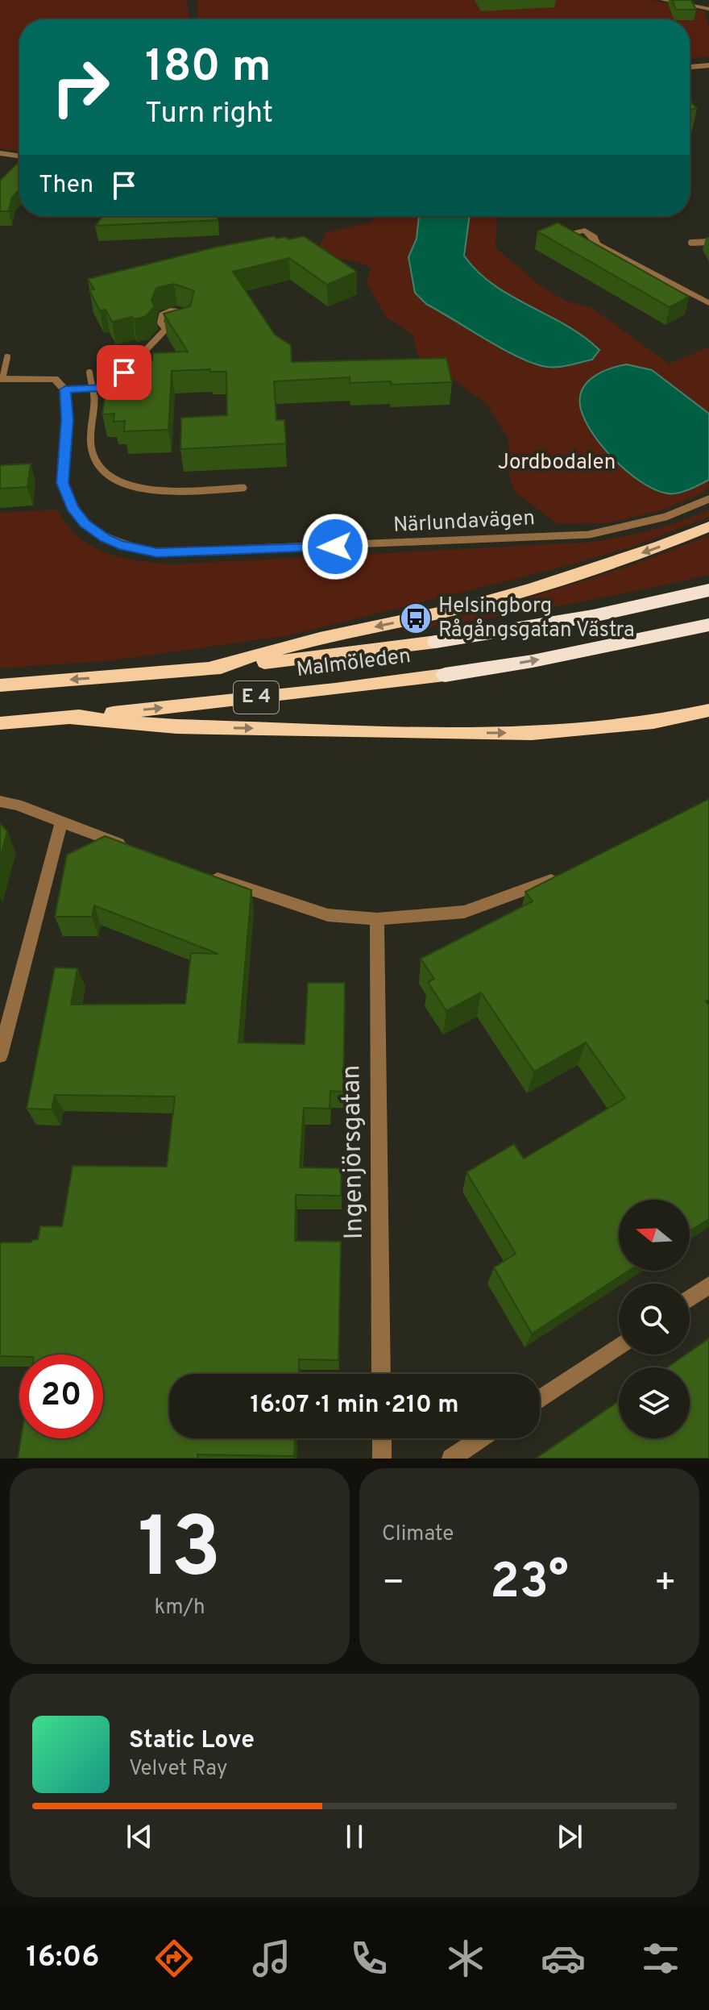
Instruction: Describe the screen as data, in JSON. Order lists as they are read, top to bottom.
{
  "streets": {
    "highway": ["Malmöleden", "E 4"],
    "street": ["Närlundavägen", "Ingenjörsgatan"]
  },
  "parks": ["Jordbodalen"],
  "places": {
    "bus stop": ["Helsingborg Rågångsgatan Västra"]
  },
  "north": "left",
  "page": {
    "turn": ["180 m", "Turn right"],
    "then": "Then",
    "limit": "20",
    "trip": "16:07 · 1 min · 210 m",
    "tile": [
      ["13", "km/h"],
      "Climate"
    ],
    "heat": ["−", "23°", "+"],
    "song": ["Static Love", "Velvet Ray"],
    "tabs": "16:06"
  }
}
